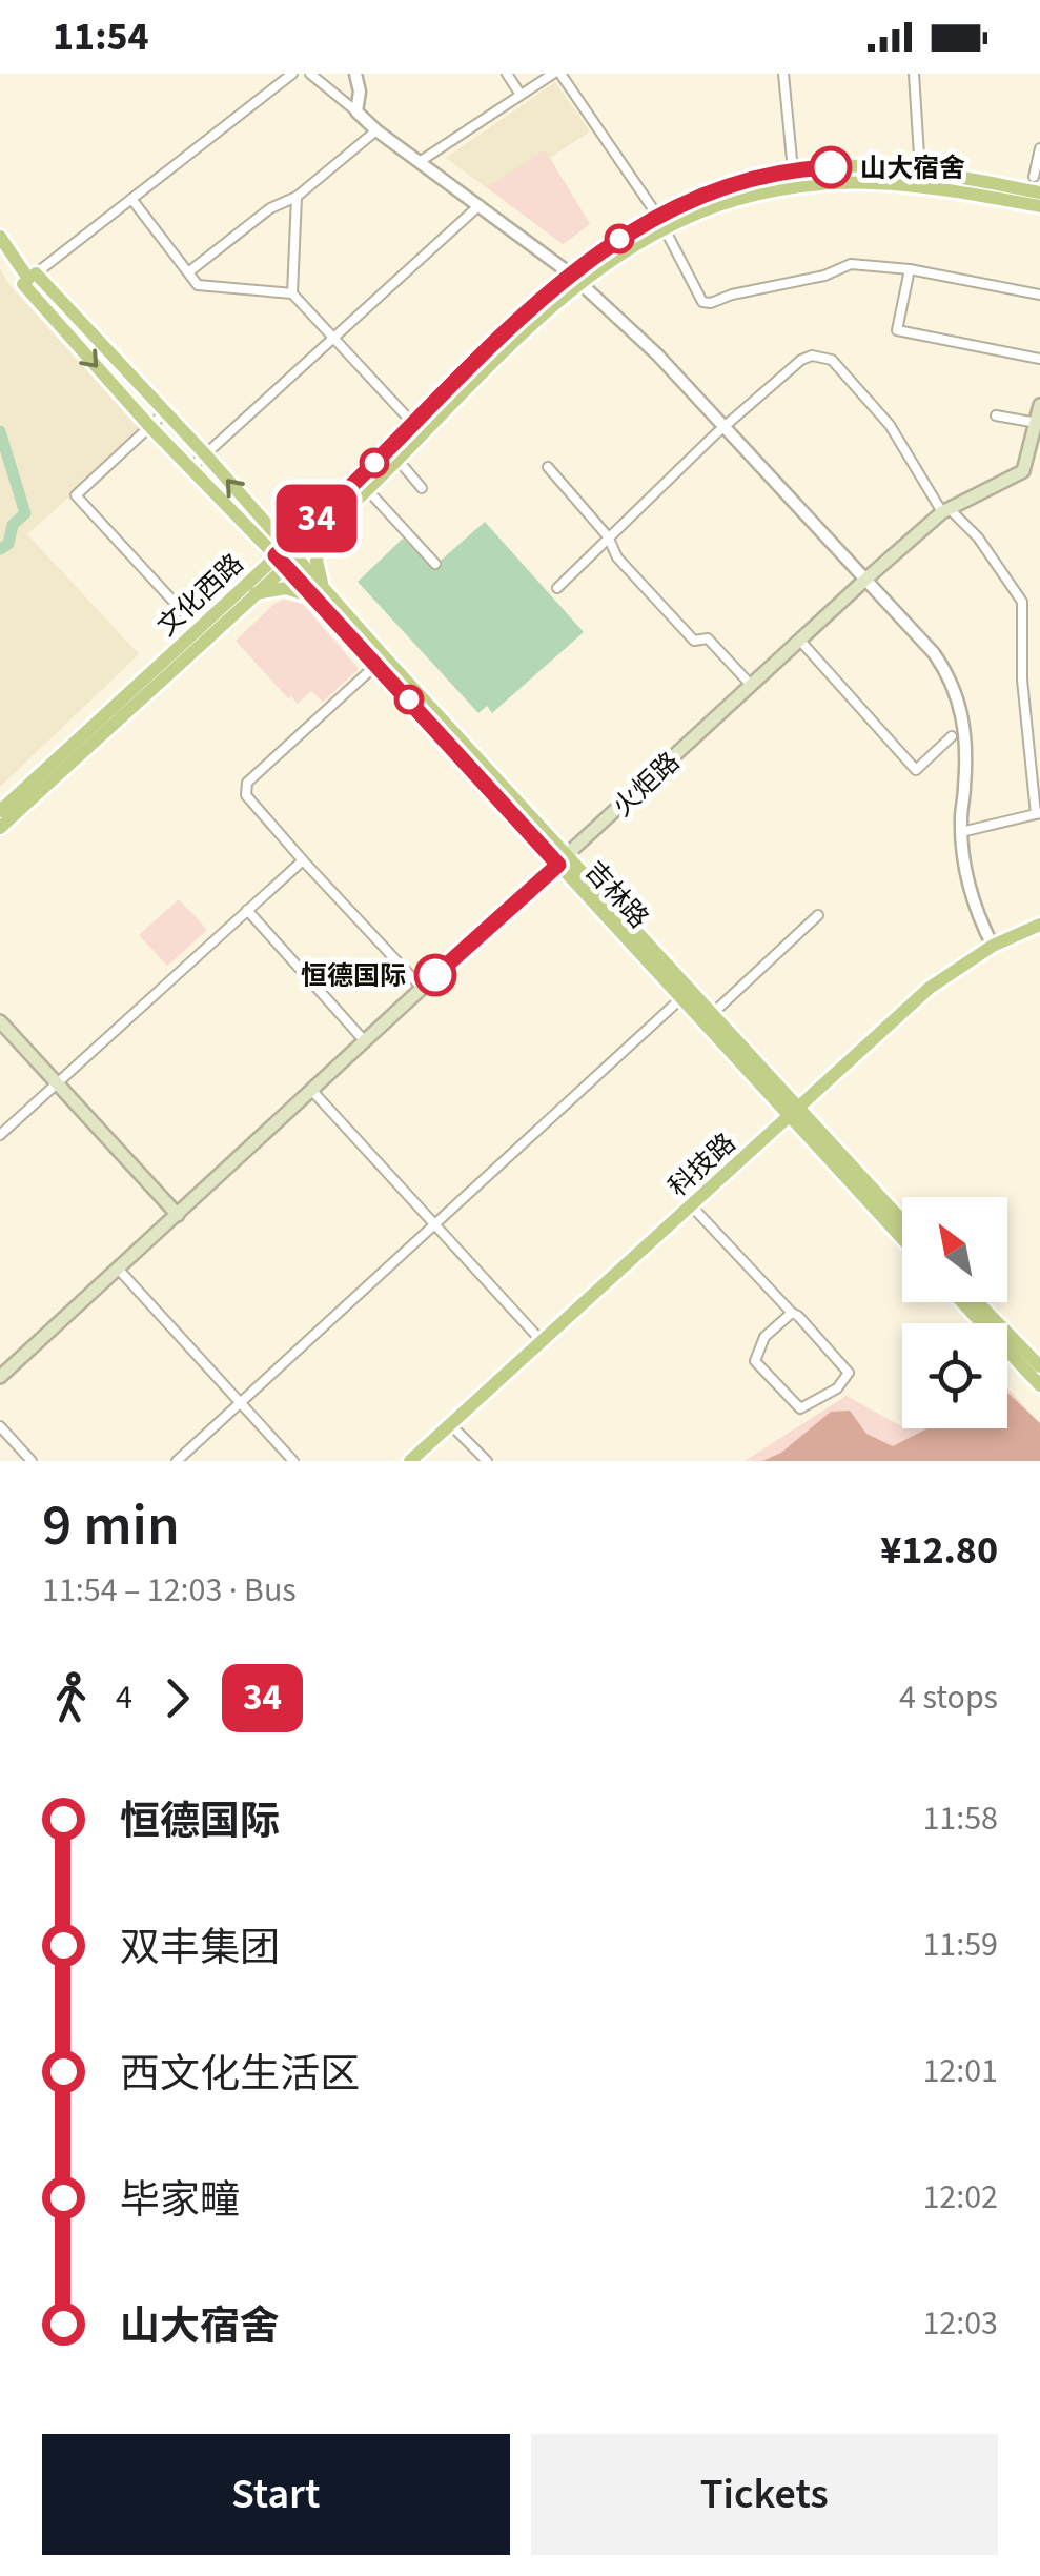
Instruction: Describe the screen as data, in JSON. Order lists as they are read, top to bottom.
{
  "streets": {
    "main road": [
      "文化西路",
      "火炬路",
      "吉林路",
      "科技路"
    ]
  },
  "crossings": [
    ["文化西路", "吉林路"],
    ["火炬路", "吉林路"],
    ["吉林路", "科技路"]
  ],
  "places": ["山大宿舍", "恒德国际"],
  "lines": ["bus line 34"],
  "north": "top left",
  "page": {
    "status": "11:54",
    "on_map": "34",
    "heading": ["9 min", "11:54 – 12:03 · Bus", "¥12.80"],
    "legs": ["4", "34", "4 stops"],
    "list": [
      {
        "name": "恒德国际",
        "value": "11:58"
      },
      {
        "name": "双丰集团",
        "value": "11:59"
      },
      {
        "name": "西文化生活区",
        "value": "12:01"
      },
      {
        "name": "毕家疃",
        "value": "12:02"
      },
      {
        "name": "山大宿舍",
        "value": "12:03"
      }
    ],
    "buttons": ["Start", "Tickets"]
  }
}
